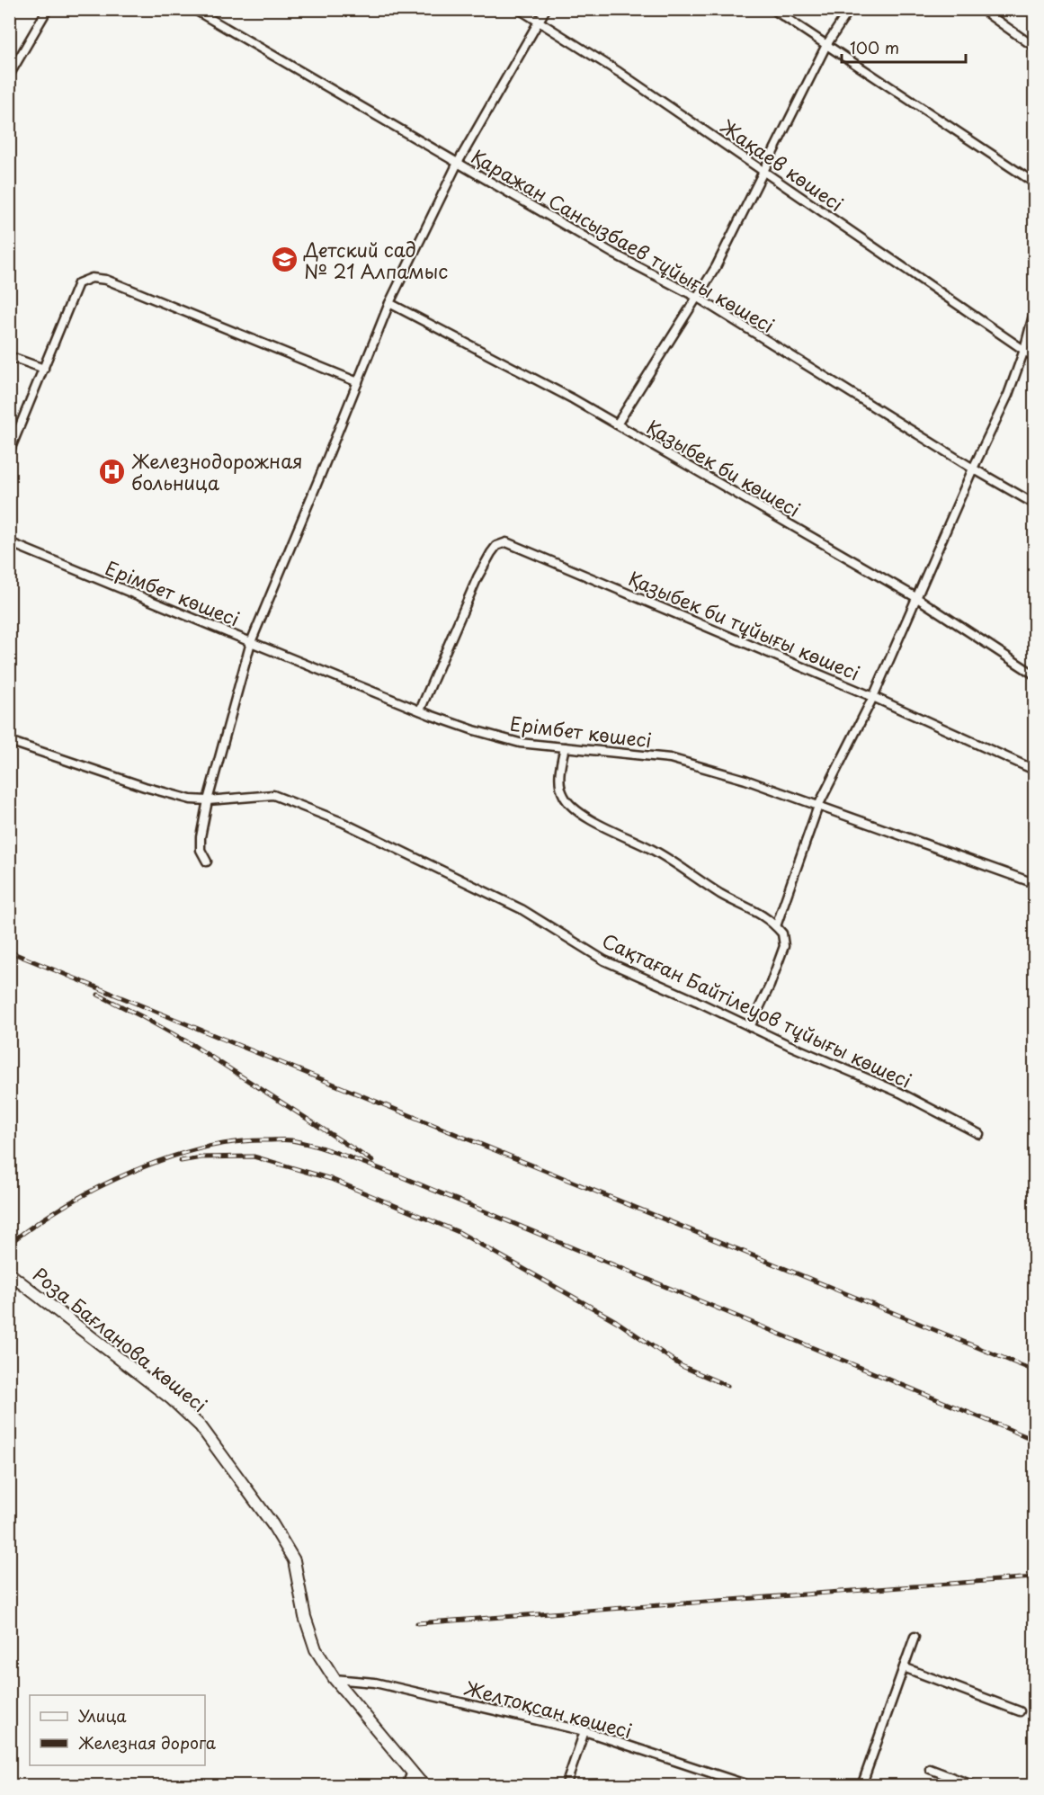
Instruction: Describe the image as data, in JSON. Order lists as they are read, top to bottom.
{
  "streets": {
    "street": [
      "Жақаев көшесі",
      "Қаражан Сансызбаев тұйығы көшесі",
      "Қазыбек би көшесі",
      "Ерімбет көшесі",
      "Қазыбек би тұйығы көшесі",
      "Сақтаған Байтілеуов тұйығы көшесі",
      "Роза Бағланова көшесі",
      "Желтоқсан көшесі"
    ]
  },
  "crossings": [
    ["Ерімбет көшесі", "Қазыбек би тұйығы көшесі"],
    ["Роза Бағланова көшесі", "Желтоқсан көшесі"]
  ],
  "places": {
    "school or university": ["Детский сад № 21 Алпамыс"],
    "hospital": ["Железнодорожная больница"]
  },
  "legend": ["Улица", "Железная дорога"],
  "scale_bar": "100 m"
}
